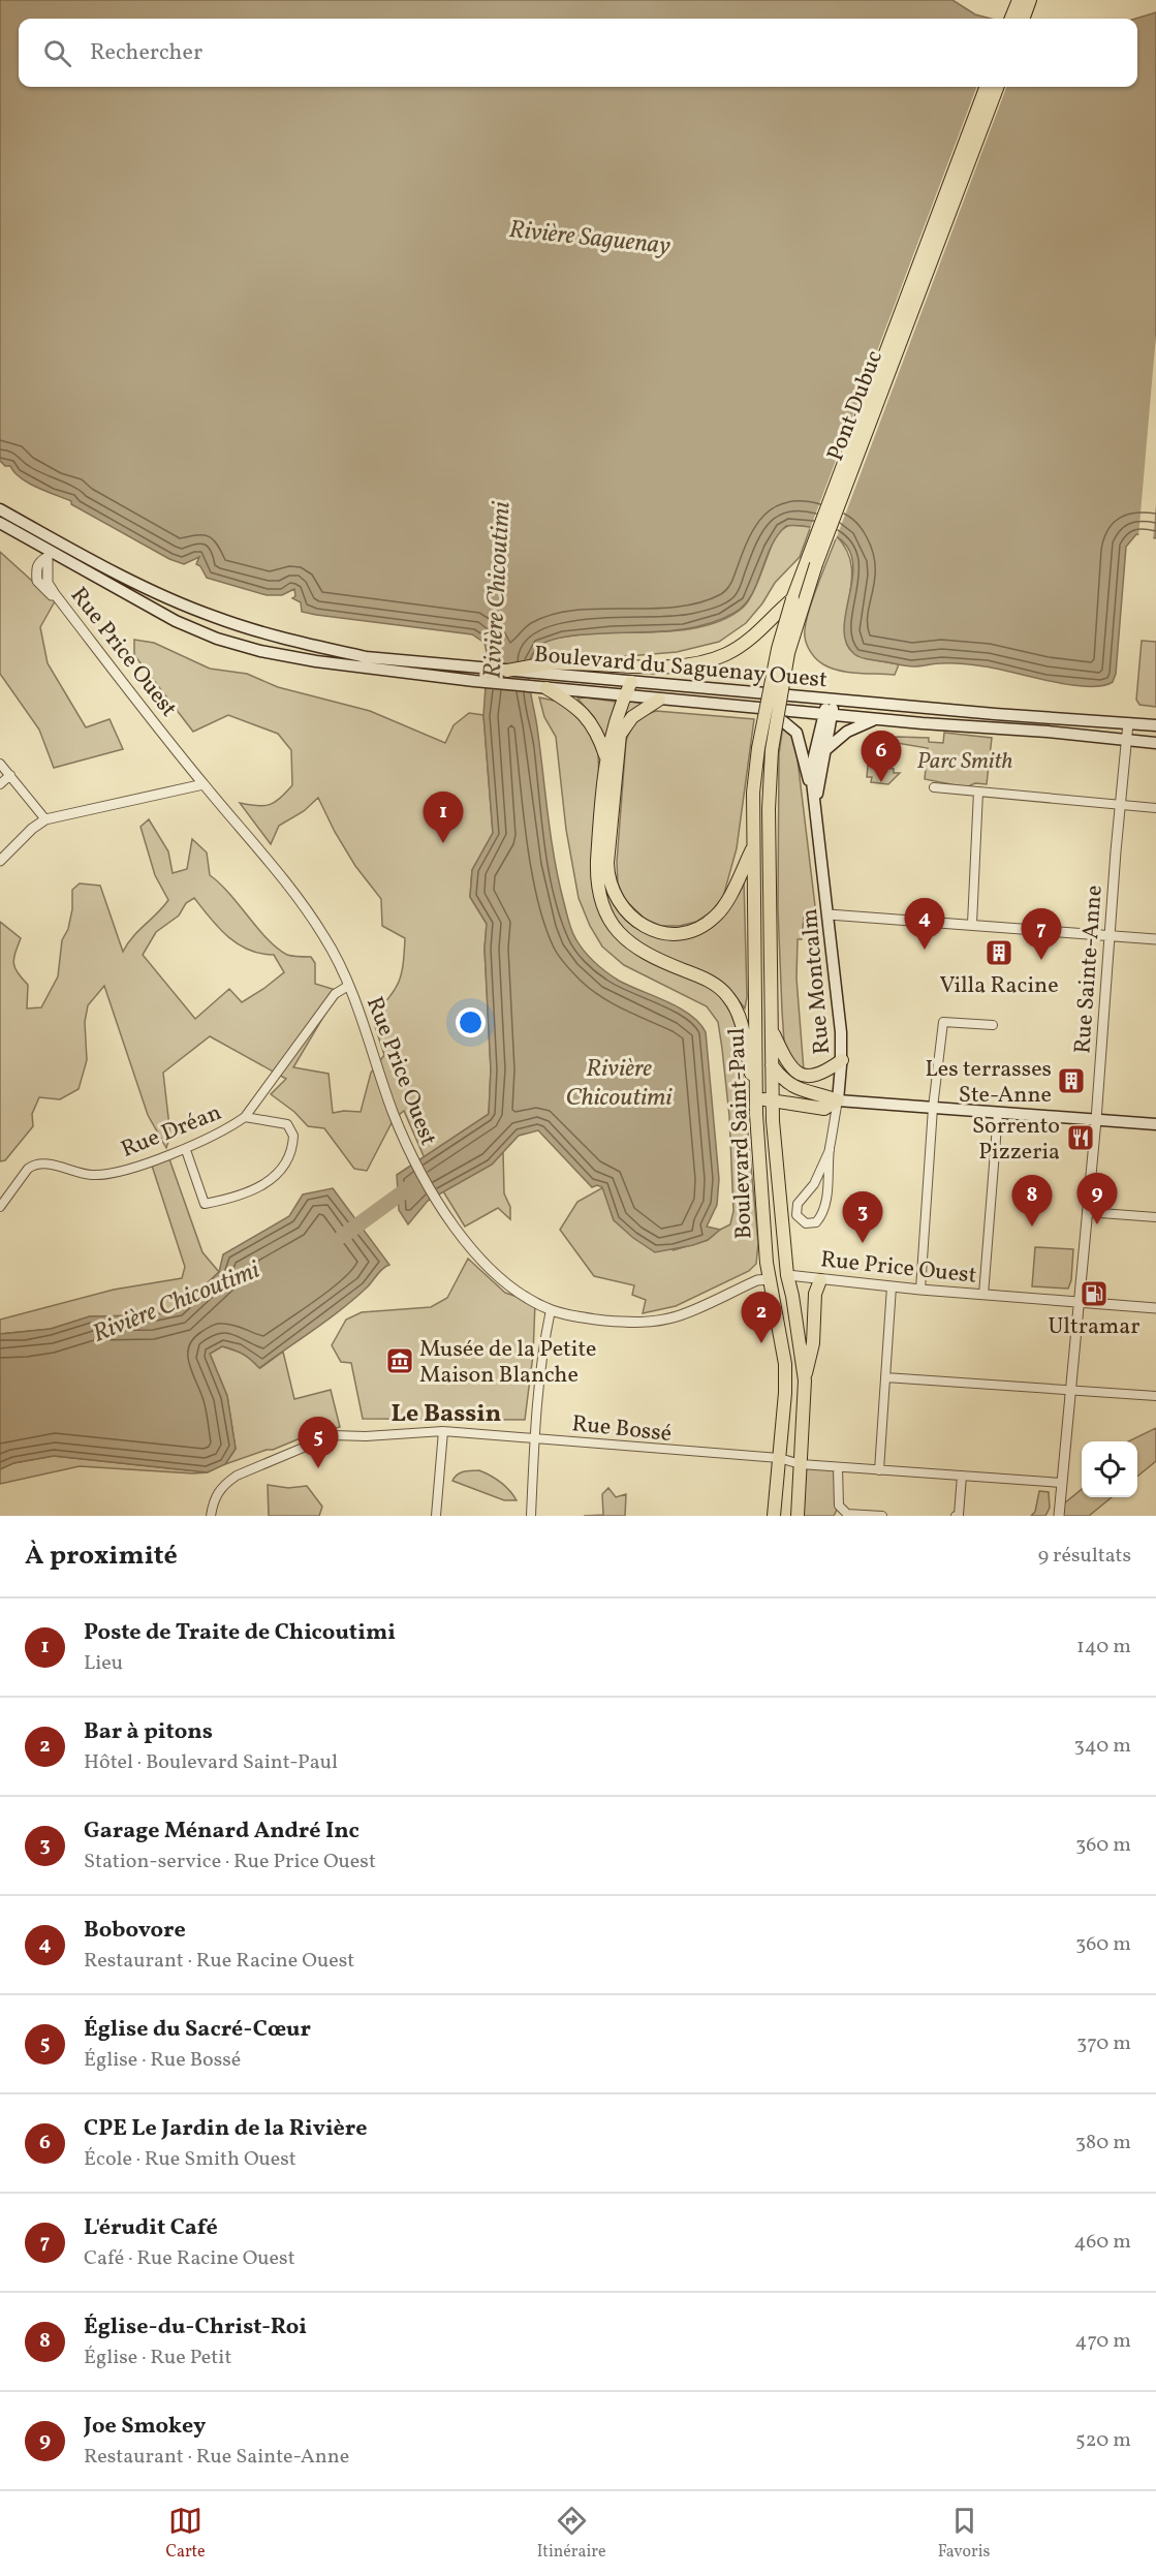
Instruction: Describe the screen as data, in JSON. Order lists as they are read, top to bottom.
{
  "streets": {
    "main road": [
      "Pont Dubuc",
      "Rue Price Ouest",
      "Boulevard du Saguenay Ouest",
      "Rue Montcalm",
      "Boulevard Saint-Paul"
    ],
    "street": ["Rue Sainte-Anne", "Rue Dréan", "Rue Bossé"]
  },
  "crossings": [
    ["Pont Dubuc", "Boulevard Saint-Paul"],
    ["Rue Price Ouest", "Boulevard du Saguenay Ouest"],
    ["Rue Price Ouest", "Rue Sainte-Anne"],
    ["Rue Price Ouest", "Rue Dréan"],
    ["Rue Price Ouest", "Boulevard Saint-Paul"],
    ["Boulevard du Saguenay Ouest", "Rue Sainte-Anne"],
    ["Boulevard du Saguenay Ouest", "Rue Montcalm"],
    ["Rue Sainte-Anne", "Rue Bossé"],
    ["Boulevard Saint-Paul", "Rue Bossé"]
  ],
  "districts": ["Le Bassin"],
  "water": ["Rivière Saguenay", "Rivière Chicoutimi"],
  "parks": ["Parc Smith"],
  "places": {
    "building": ["Villa Racine", "Les terrasses Ste-Anne"],
    "restaurant": ["Sorrento Pizzeria"],
    "fuel station": ["Ultramar"],
    "museum": ["Musée de la Petite Maison Blanche"]
  },
  "page": {
    "search": "Rechercher",
    "pins": [
      "6",
      "1",
      "4",
      "7",
      "9",
      "8",
      "3",
      "2",
      "5"
    ],
    "heading": ["À proximité", "9 résultats"],
    "list": [
      {
        "mark": "1",
        "name": "Poste de Traite de Chicoutimi",
        "note": "Lieu",
        "value": "140 m"
      },
      {
        "mark": "2",
        "name": "Bar à pitons",
        "note": "Hôtel · Boulevard Saint-Paul",
        "value": "340 m"
      },
      {
        "mark": "3",
        "name": "Garage Ménard André Inc",
        "note": "Station-service · Rue Price Ouest",
        "value": "360 m"
      },
      {
        "mark": "4",
        "name": "Bobovore",
        "note": "Restaurant · Rue Racine Ouest",
        "value": "360 m"
      },
      {
        "mark": "5",
        "name": "Église du Sacré-Cœur",
        "note": "Église · Rue Bossé",
        "value": "370 m"
      },
      {
        "mark": "6",
        "name": "CPE Le Jardin de la Rivière",
        "note": "École · Rue Smith Ouest",
        "value": "380 m"
      },
      {
        "mark": "7",
        "name": "L'érudit Café",
        "note": "Café · Rue Racine Ouest",
        "value": "460 m"
      },
      {
        "mark": "8",
        "name": "Église-du-Christ-Roi",
        "note": "Église · Rue Petit",
        "value": "470 m"
      },
      {
        "mark": "9",
        "name": "Joe Smokey",
        "note": "Restaurant · Rue Sainte-Anne",
        "value": "520 m"
      }
    ],
    "nav": ["Carte", "Itinéraire", "Favoris"]
  }
}
